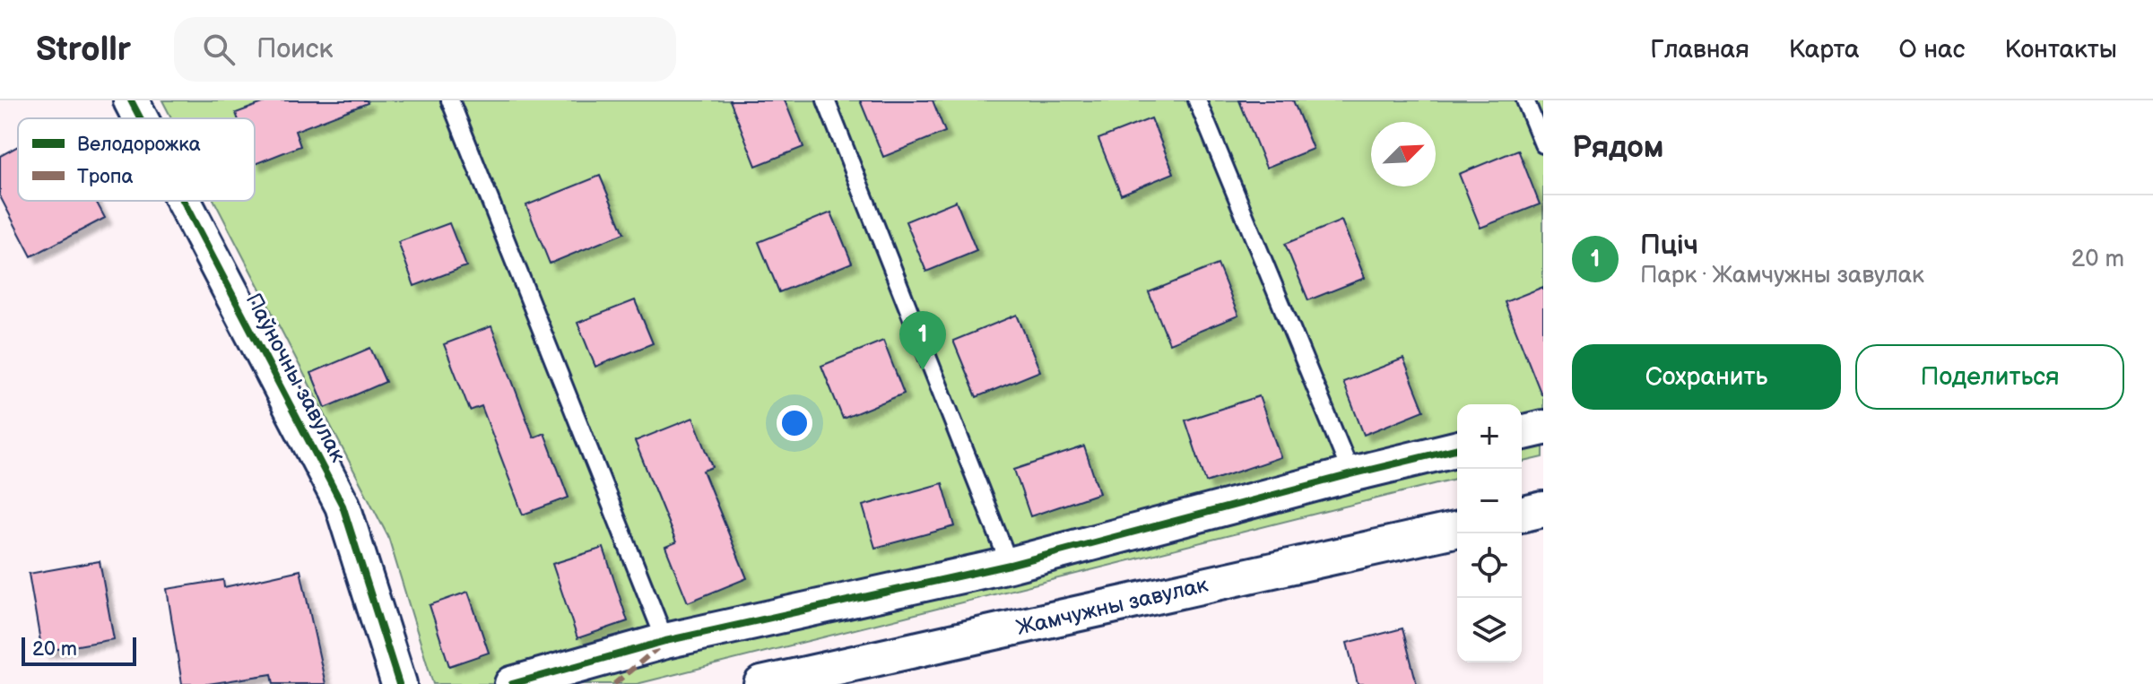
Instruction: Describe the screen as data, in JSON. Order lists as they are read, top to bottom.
{
  "streets": {
    "street": ["Паўночны завулак", "Жамчужны завулак"]
  },
  "legend": ["Велодорожка", "Тропа"],
  "scale_bar": "20 m",
  "north": "top right",
  "page": {
    "header": "Strollr",
    "search": "Поиск",
    "nav": [
      "Главная",
      "Карта",
      "О нас",
      "Контакты"
    ],
    "heading": "Рядом",
    "list": [
      {
        "mark": "1",
        "name": "Пціч",
        "note": "Парк · Жамчужны завулак",
        "value": "20 m"
      }
    ],
    "pins": "1",
    "buttons": ["Сохранить", "Поделиться"],
    "map_buttons": ["+", "−"],
    "scale": "20 m"
  }
}
